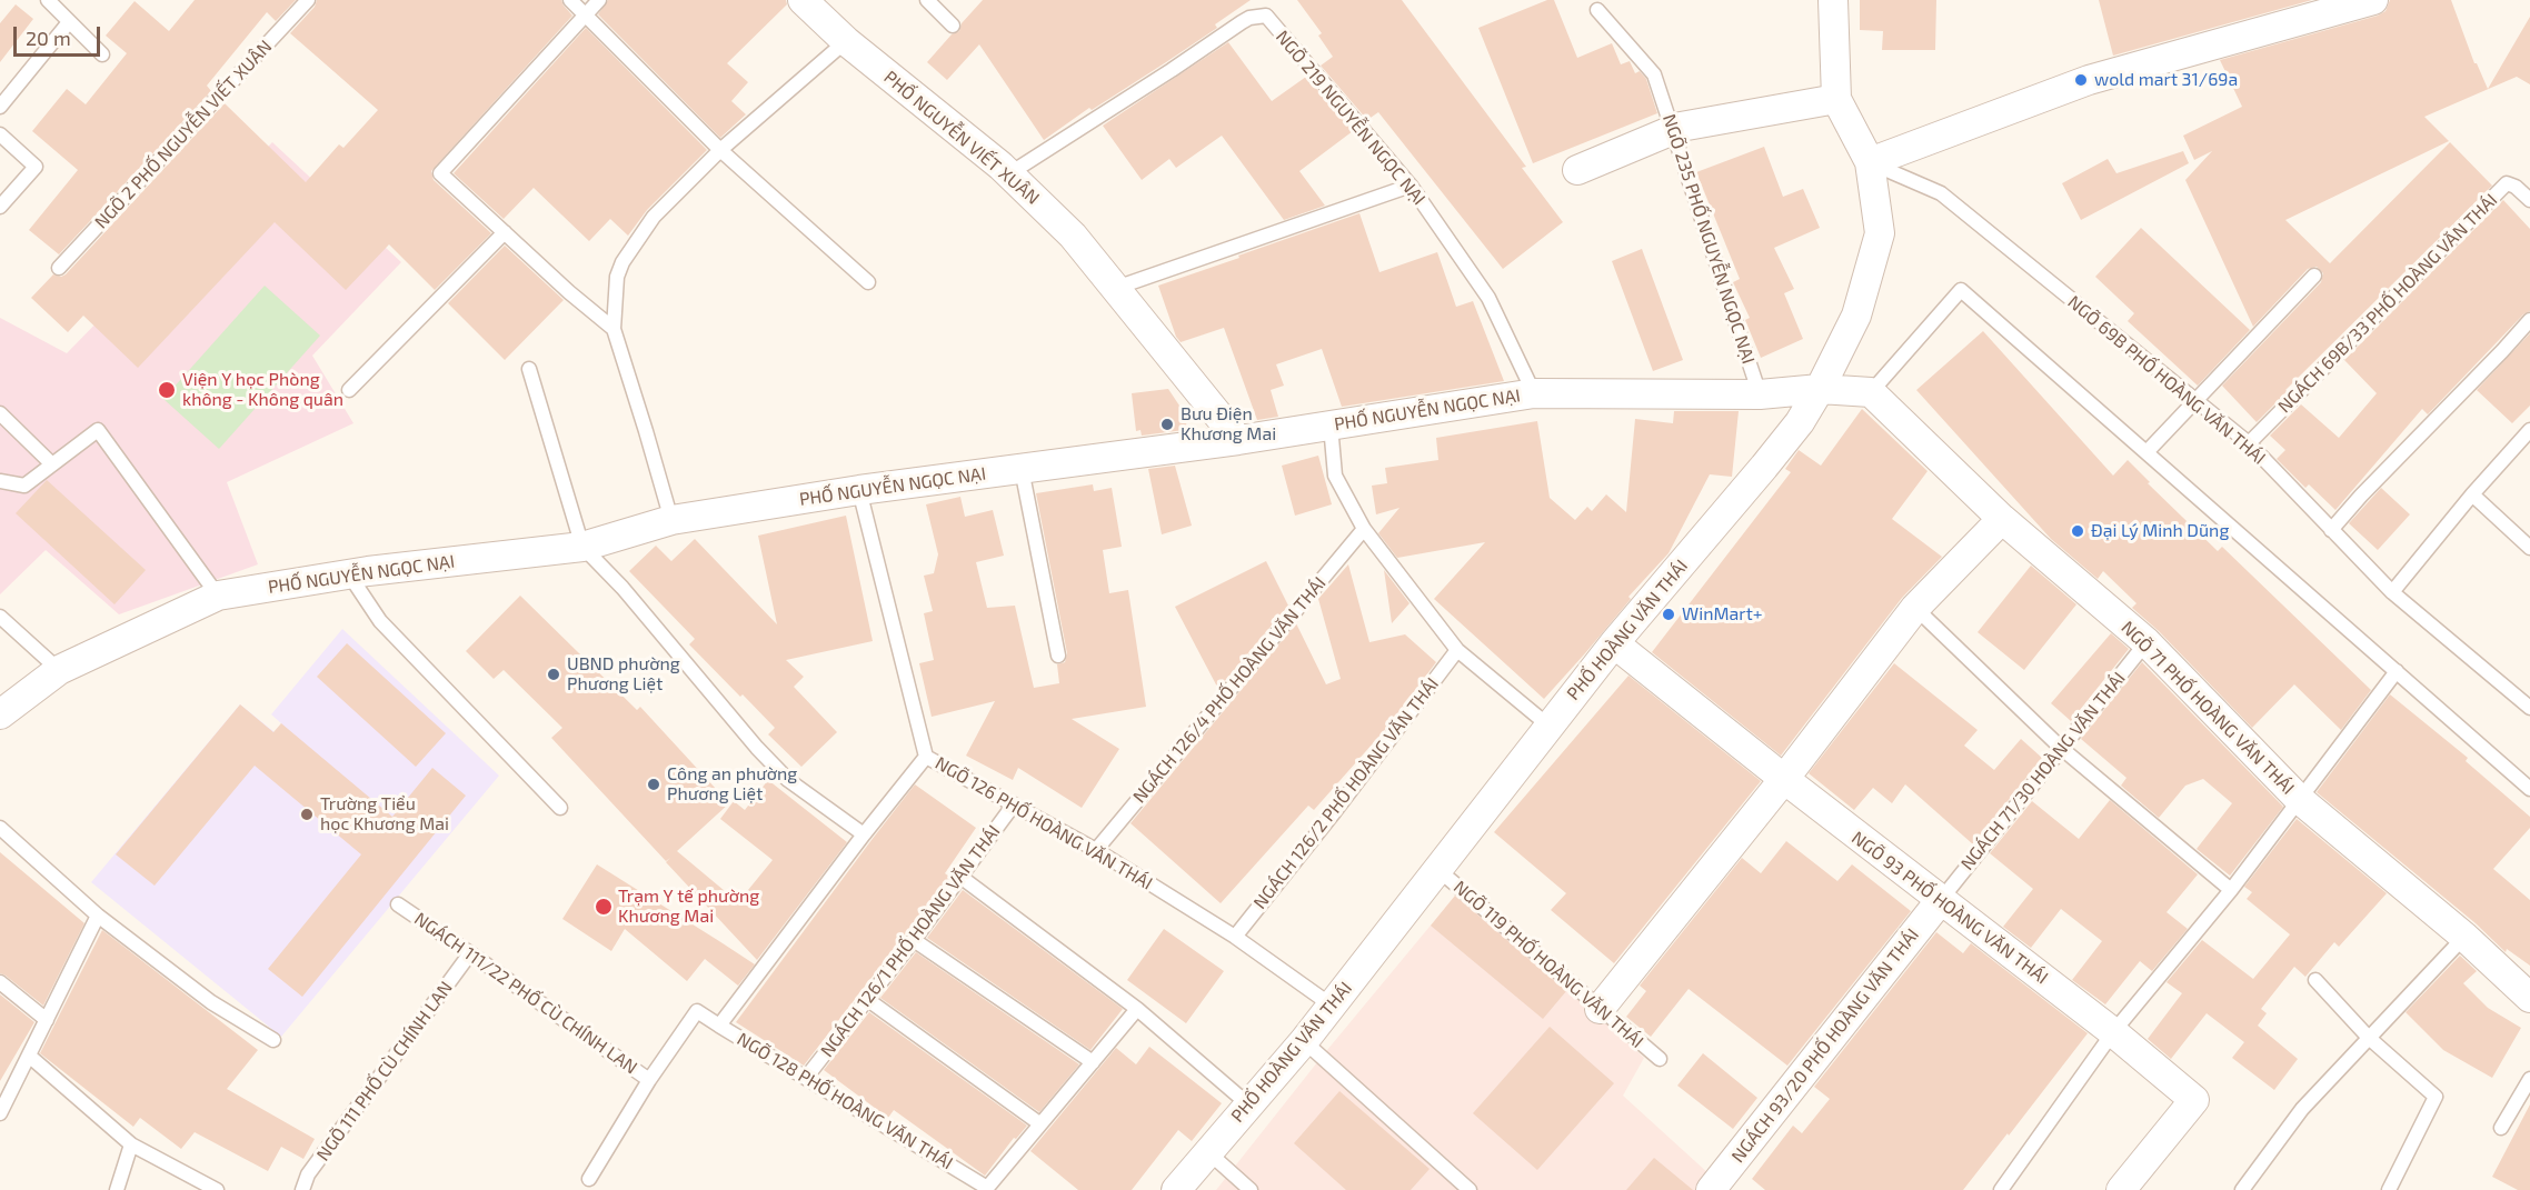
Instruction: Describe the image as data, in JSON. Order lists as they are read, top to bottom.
{
  "streets": {
    "street": [
      "PHỐ NGUYỄN VIẾT XUÂN",
      "PHỐ NGUYỄN NGỌC NẠI",
      "PHỐ HOÀNG VĂN THÁI",
      "NGÕ 71 PHỐ HOÀNG VĂN THÁI",
      "NGÕ 93 PHỐ HOÀNG VĂN THÁI",
      "NGÁCH 93/20 PHỐ HOÀNG VĂN THÁI"
    ],
    "lane": [
      "NGÕ 219 NGUYỄN NGỌC NẠI",
      "NGÕ 2 PHỐ NGUYỄN VIẾT XUÂN",
      "NGÕ 235 PHỐ NGUYỄN NGỌC NẠI",
      "NGÁCH 69B/33 PHỐ HOÀNG VĂN THÁI",
      "NGÕ 69B PHỐ HOÀNG VĂN THÁI",
      "NGÁCH 126/4 PHỐ HOÀNG VĂN THÁI",
      "NGÁCH 71/30 HOÀNG VĂN THÁI",
      "NGÁCH 126/2 PHỐ HOÀNG VĂN THÁI",
      "NGÕ 126 PHỐ HOÀNG VĂN THÁI",
      "NGÁCH 126/1 PHỐ HOÀNG VĂN THÁI",
      "NGÕ 119 PHỐ HOÀNG VĂN THÁI",
      "NGÁCH 111/22 PHỐ CÙ CHÍNH LAN",
      "NGÕ 111 PHỐ CÙ CHÍNH LAN",
      "NGÕ 128 PHỐ HOÀNG VĂN THÁI"
    ]
  },
  "crossings": [
    ["NGÕ 219 NGUYỄN NGỌC NẠI", "PHỐ NGUYỄN VIẾT XUÂN"],
    ["NGÕ 219 NGUYỄN NGỌC NẠI", "PHỐ NGUYỄN NGỌC NẠI"],
    ["PHỐ NGUYỄN VIẾT XUÂN", "PHỐ NGUYỄN NGỌC NẠI"],
    ["NGÕ 235 PHỐ NGUYỄN NGỌC NẠI", "PHỐ NGUYỄN NGỌC NẠI"],
    ["NGÁCH 69B/33 PHỐ HOÀNG VĂN THÁI", "NGÕ 69B PHỐ HOÀNG VĂN THÁI"],
    ["NGÕ 69B PHỐ HOÀNG VĂN THÁI", "PHỐ HOÀNG VĂN THÁI"],
    ["PHỐ NGUYỄN NGỌC NẠI", "PHỐ HOÀNG VĂN THÁI"],
    ["PHỐ HOÀNG VĂN THÁI", "NGÕ 126 PHỐ HOÀNG VĂN THÁI"],
    ["PHỐ HOÀNG VĂN THÁI", "NGÕ 93 PHỐ HOÀNG VĂN THÁI"],
    ["PHỐ HOÀNG VĂN THÁI", "NGÕ 119 PHỐ HOÀNG VĂN THÁI"],
    ["NGÁCH 126/4 PHỐ HOÀNG VĂN THÁI", "NGÕ 126 PHỐ HOÀNG VĂN THÁI"],
    ["NGÕ 71 PHỐ HOÀNG VĂN THÁI", "NGÁCH 71/30 HOÀNG VĂN THÁI"],
    ["NGÁCH 71/30 HOÀNG VĂN THÁI", "NGÕ 93 PHỐ HOÀNG VĂN THÁI"],
    ["NGÁCH 71/30 HOÀNG VĂN THÁI", "NGÁCH 93/20 PHỐ HOÀNG VĂN THÁI"],
    ["NGÁCH 126/2 PHỐ HOÀNG VĂN THÁI", "NGÕ 126 PHỐ HOÀNG VĂN THÁI"],
    ["NGÕ 126 PHỐ HOÀNG VĂN THÁI", "NGÁCH 126/1 PHỐ HOÀNG VĂN THÁI"],
    ["NGÕ 126 PHỐ HOÀNG VĂN THÁI", "NGÁCH 111/22 PHỐ CÙ CHÍNH LAN"],
    ["NGÕ 126 PHỐ HOÀNG VĂN THÁI", "NGÕ 128 PHỐ HOÀNG VĂN THÁI"],
    ["NGÕ 93 PHỐ HOÀNG VĂN THÁI", "NGÁCH 93/20 PHỐ HOÀNG VĂN THÁI"],
    ["NGÁCH 126/1 PHỐ HOÀNG VĂN THÁI", "NGÕ 128 PHỐ HOÀNG VĂN THÁI"],
    ["NGÁCH 111/22 PHỐ CÙ CHÍNH LAN", "NGÕ 111 PHỐ CÙ CHÍNH LAN"],
    ["NGÁCH 111/22 PHỐ CÙ CHÍNH LAN", "NGÕ 128 PHỐ HOÀNG VĂN THÁI"]
  ],
  "places": [
    "wold mart 31/69a",
    "Viện Y học Phòng không - Không quân",
    "Bưu Điện Khương Mai",
    "Đại Lý Minh Dũng",
    "WinMart+",
    "UBND phường Phương Liệt",
    "Công an phường Phương Liệt",
    "Trường Tiểu học Khương Mai",
    "Trạm Y tế phường Khương Mai"
  ],
  "scale_bar": "20 m"
}
